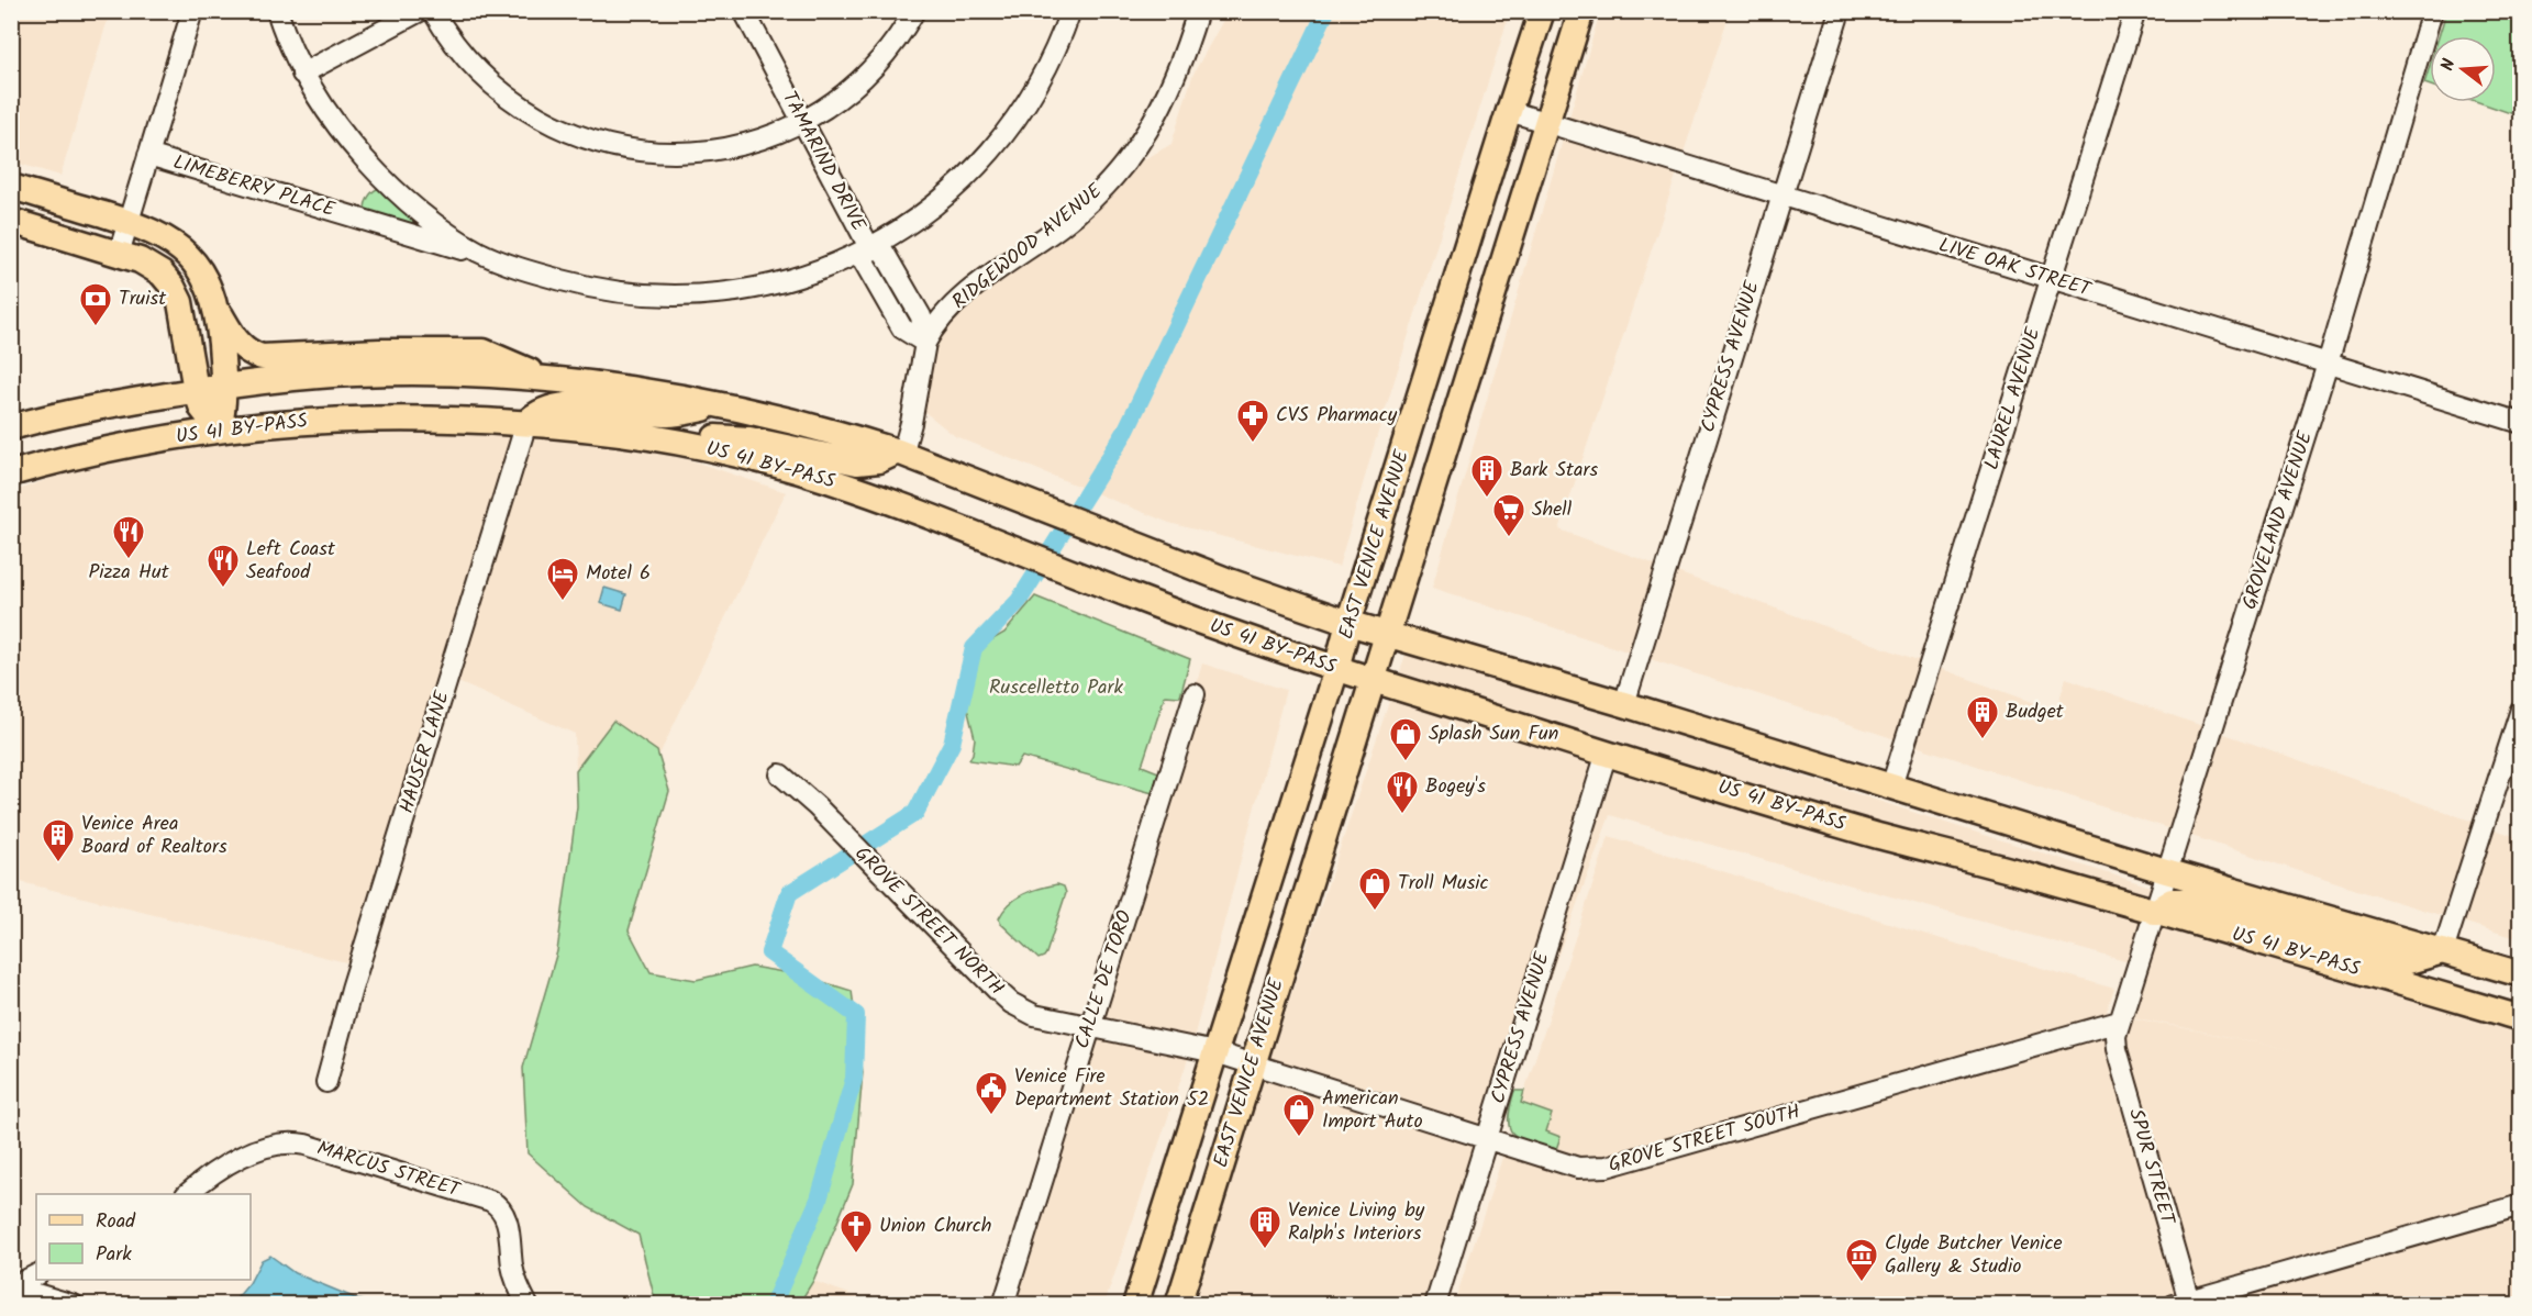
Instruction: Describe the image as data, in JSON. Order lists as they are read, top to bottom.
{
  "streets": {
    "main road": ["US 41 BY-PASS", "EAST VENICE AVENUE"],
    "street": [
      "TAMARIND DRIVE",
      "LIMEBERRY PLACE",
      "RIDGEWOOD AVENUE",
      "LIVE OAK STREET",
      "CYPRESS AVENUE",
      "LAUREL AVENUE",
      "GROVELAND AVENUE",
      "HAUSER LANE",
      "GROVE STREET NORTH",
      "CALLE DE TORO",
      "GROVE STREET SOUTH",
      "SPUR STREET",
      "MARCUS STREET"
    ]
  },
  "crossings": [
    ["TAMARIND DRIVE", "RIDGEWOOD AVENUE"],
    ["LIVE OAK STREET", "CYPRESS AVENUE"],
    ["LIVE OAK STREET", "LAUREL AVENUE"],
    ["LIVE OAK STREET", "GROVELAND AVENUE"],
    ["LIVE OAK STREET", "EAST VENICE AVENUE"],
    ["CYPRESS AVENUE", "US 41 BY-PASS"],
    ["CYPRESS AVENUE", "GROVE STREET SOUTH"],
    ["US 41 BY-PASS", "GROVELAND AVENUE"],
    ["US 41 BY-PASS", "EAST VENICE AVENUE"],
    ["US 41 BY-PASS", "HAUSER LANE"],
    ["GROVELAND AVENUE", "GROVE STREET SOUTH"],
    ["GROVELAND AVENUE", "SPUR STREET"],
    ["EAST VENICE AVENUE", "GROVE STREET NORTH"],
    ["EAST VENICE AVENUE", "GROVE STREET SOUTH"],
    ["GROVE STREET NORTH", "CALLE DE TORO"],
    ["GROVE STREET NORTH", "GROVE STREET SOUTH"],
    ["GROVE STREET SOUTH", "SPUR STREET"]
  ],
  "parks": ["Ruscelletto Park"],
  "places": {
    "bank": ["Truist"],
    "pharmacy": ["CVS Pharmacy"],
    "building": [
      "Bark Stars",
      "Budget",
      "Venice Area Board of Realtors",
      "Venice Living by Ralph's Interiors"
    ],
    "supermarket": ["Shell"],
    "restaurant": ["Pizza Hut", "Left Coast Seafood", "Bogey's"],
    "hotel": ["Motel 6"],
    "shop": ["Splash Sun Fun", "Troll Music", "American Import Auto"],
    "public building": ["Venice Fire Department Station 52"],
    "church": ["Union Church"],
    "museum": ["Clyde Butcher Venice Gallery & Studio"]
  },
  "legend": ["Road", "Park"],
  "north": "left"
}
